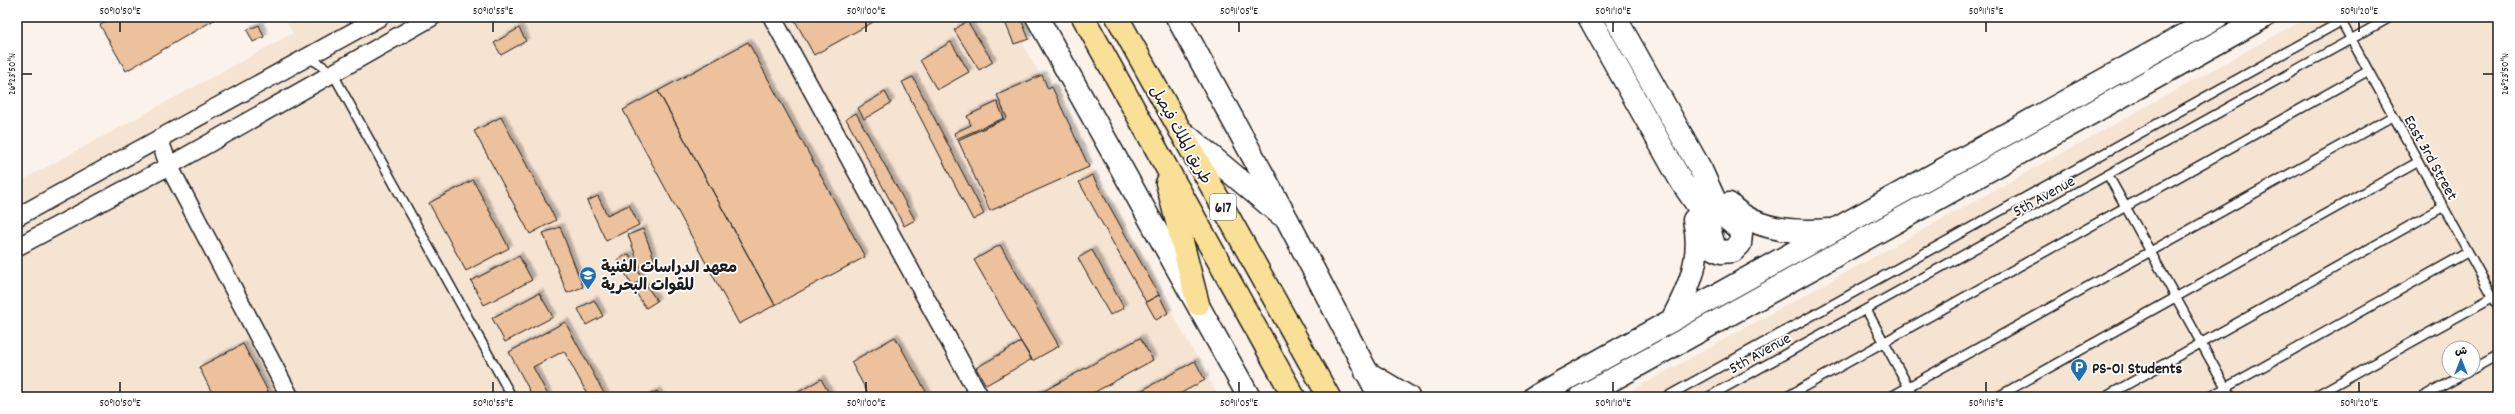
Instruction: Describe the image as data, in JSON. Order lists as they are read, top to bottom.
{
  "streets": {
    "highway": ["طريق الملك فيصل", "617"],
    "lane": ["East 3rd Street", "5th Avenue"]
  },
  "crossings": [
    ["East 3rd Street", "5th Avenue"]
  ],
  "places": {
    "school or university": ["معهد الدراسات الفنية للقوات البحرية"],
    "parking": ["PS-01 Students"]
  },
  "north": "top",
  "coordinates": [
    "50°10'50\"E",
    "50°10'55\"E",
    "50°11'00\"E",
    "50°11'05\"E",
    "50°11'10\"E",
    "50°11'15\"E",
    "50°11'20\"E",
    "26°23'50\"N"
  ]
}
